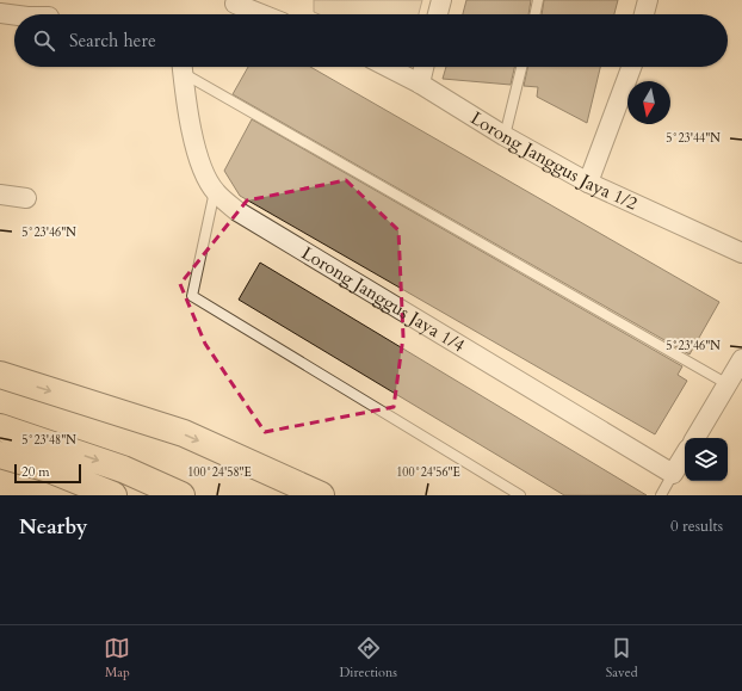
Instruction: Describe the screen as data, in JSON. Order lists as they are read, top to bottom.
{
  "streets": {
    "street": ["Lorong Janggus Jaya 1/2", "Lorong Janggus Jaya 1/4"]
  },
  "scale_bar": "20 m",
  "north": "bottom",
  "page": {
    "search": "Search here",
    "scale": "20 m",
    "heading": ["Nearby", "0 results"],
    "nav": ["Map", "Directions", "Saved"]
  },
  "coordinates": [
    "5°23'44\"N",
    "5°23'46\"N",
    "5°23'48\"N",
    "100°24'58\"E",
    "100°24'56\"E"
  ]
}
